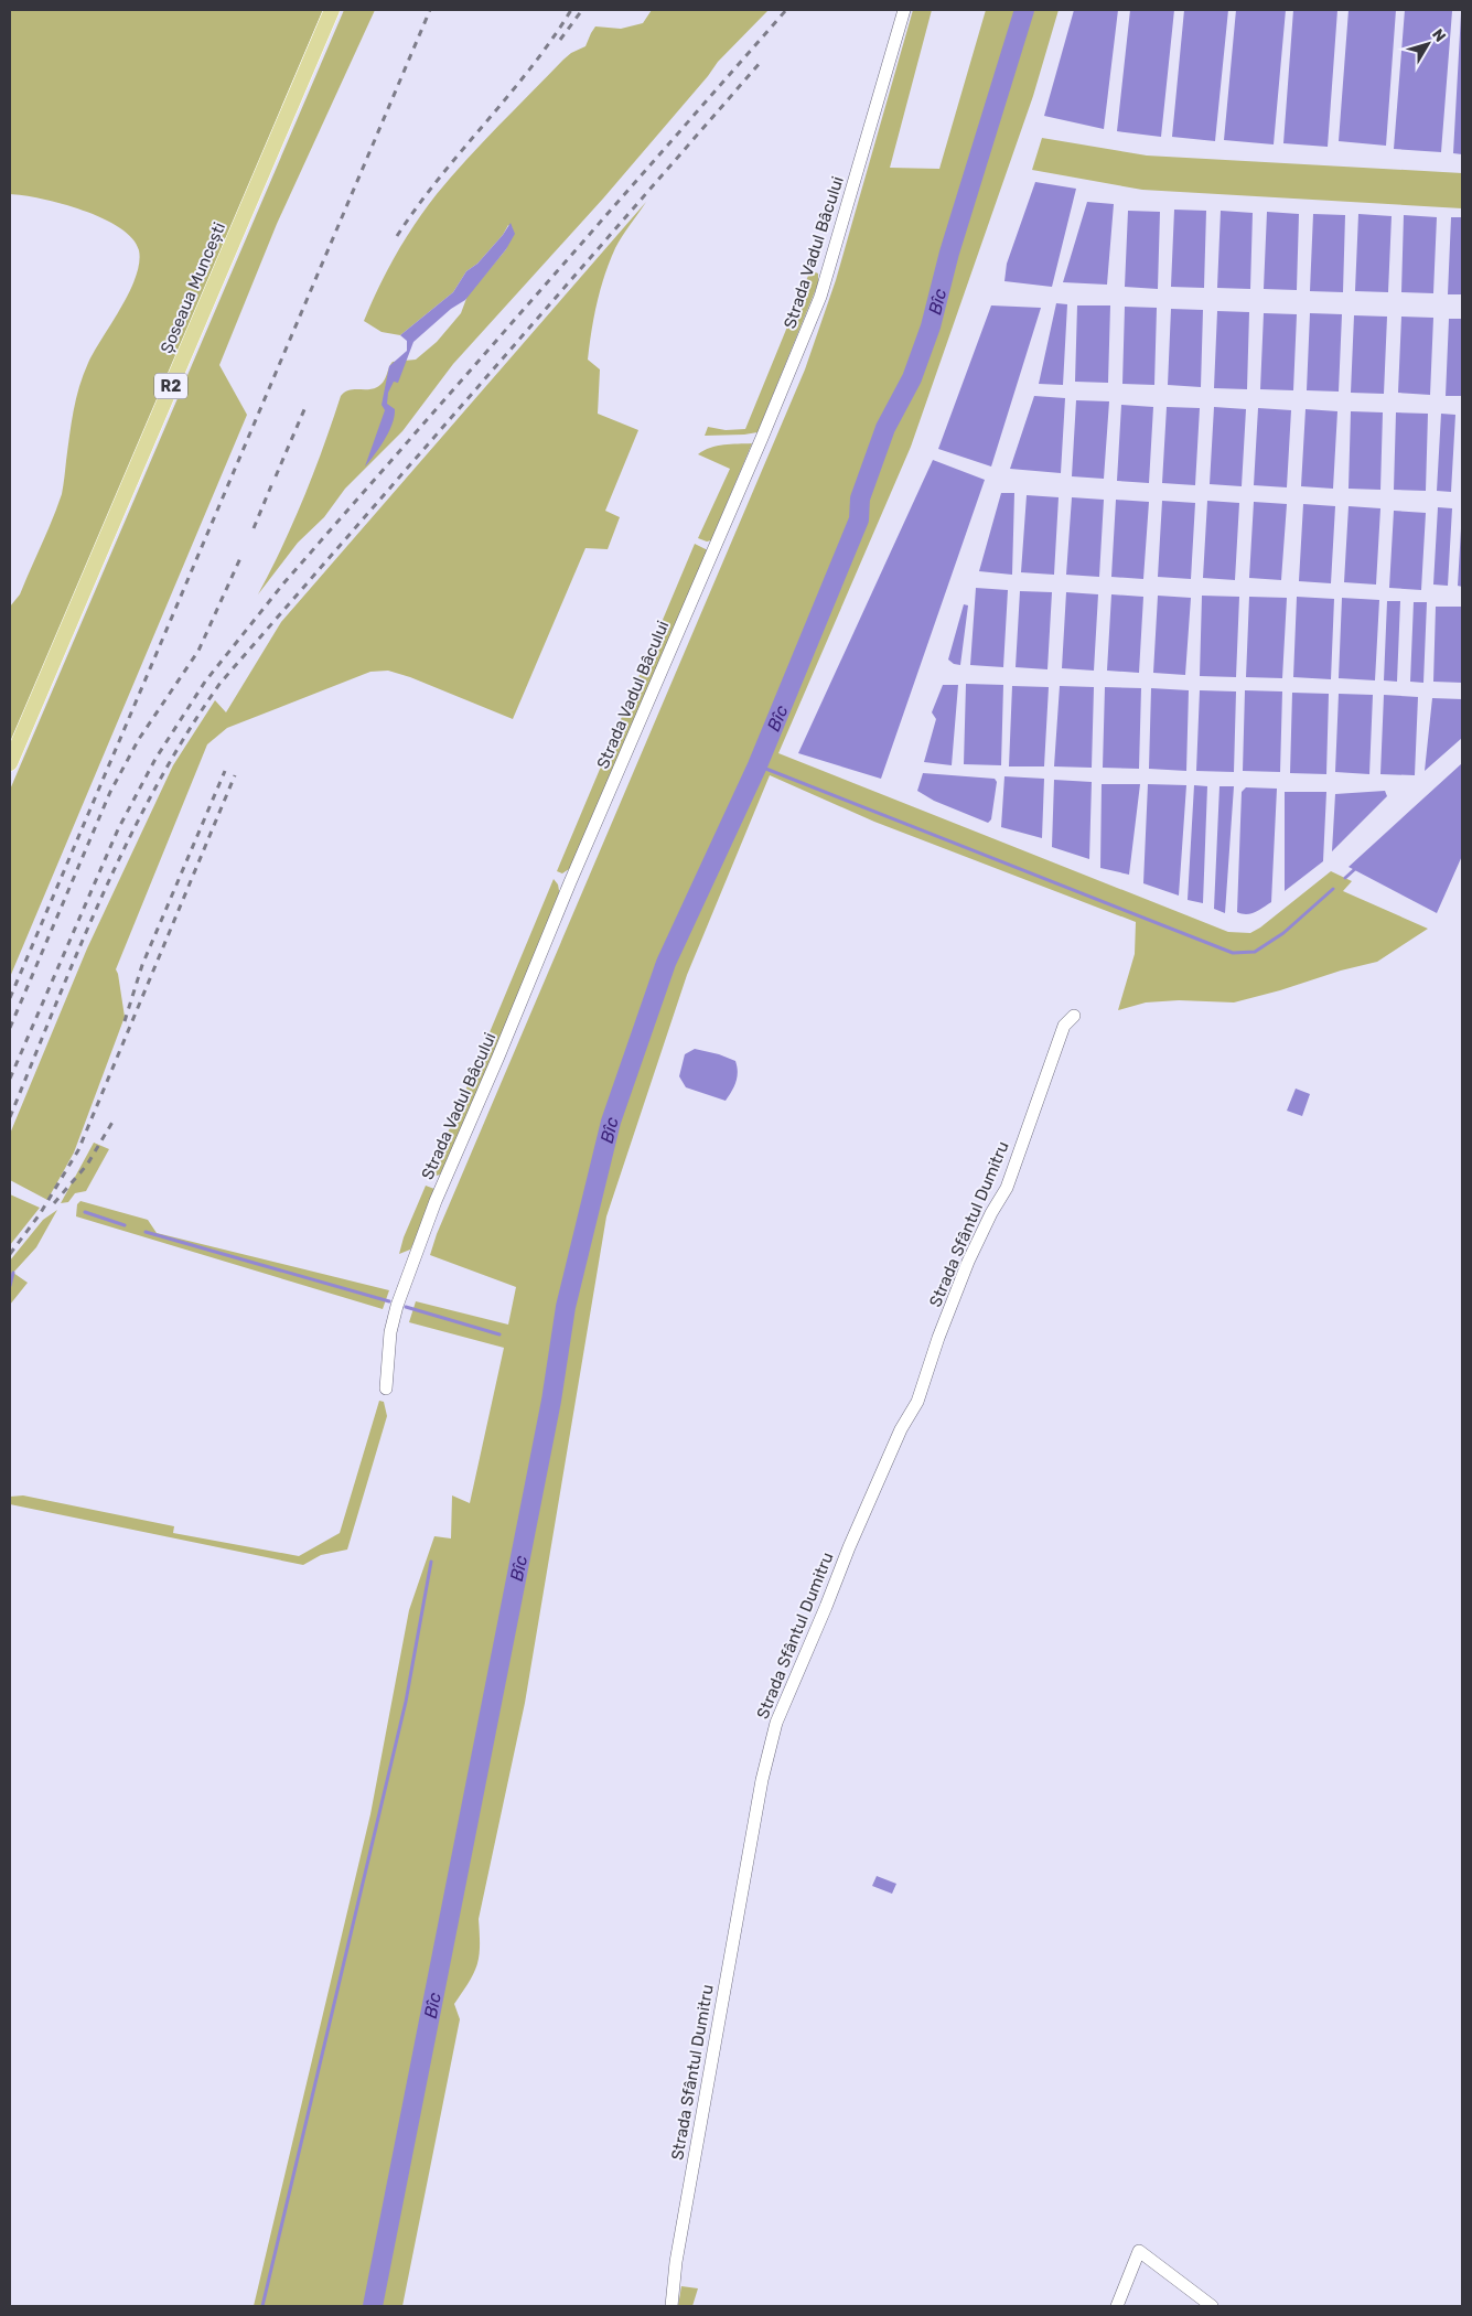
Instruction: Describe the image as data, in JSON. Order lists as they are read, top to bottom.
{
  "streets": {
    "main road": ["Șoseaua Muncești", "R2"],
    "street": ["Strada Vadul Bâcului", "Strada Sfântul Dumitru"]
  },
  "water": ["Bîc"],
  "north": "top right"
}
